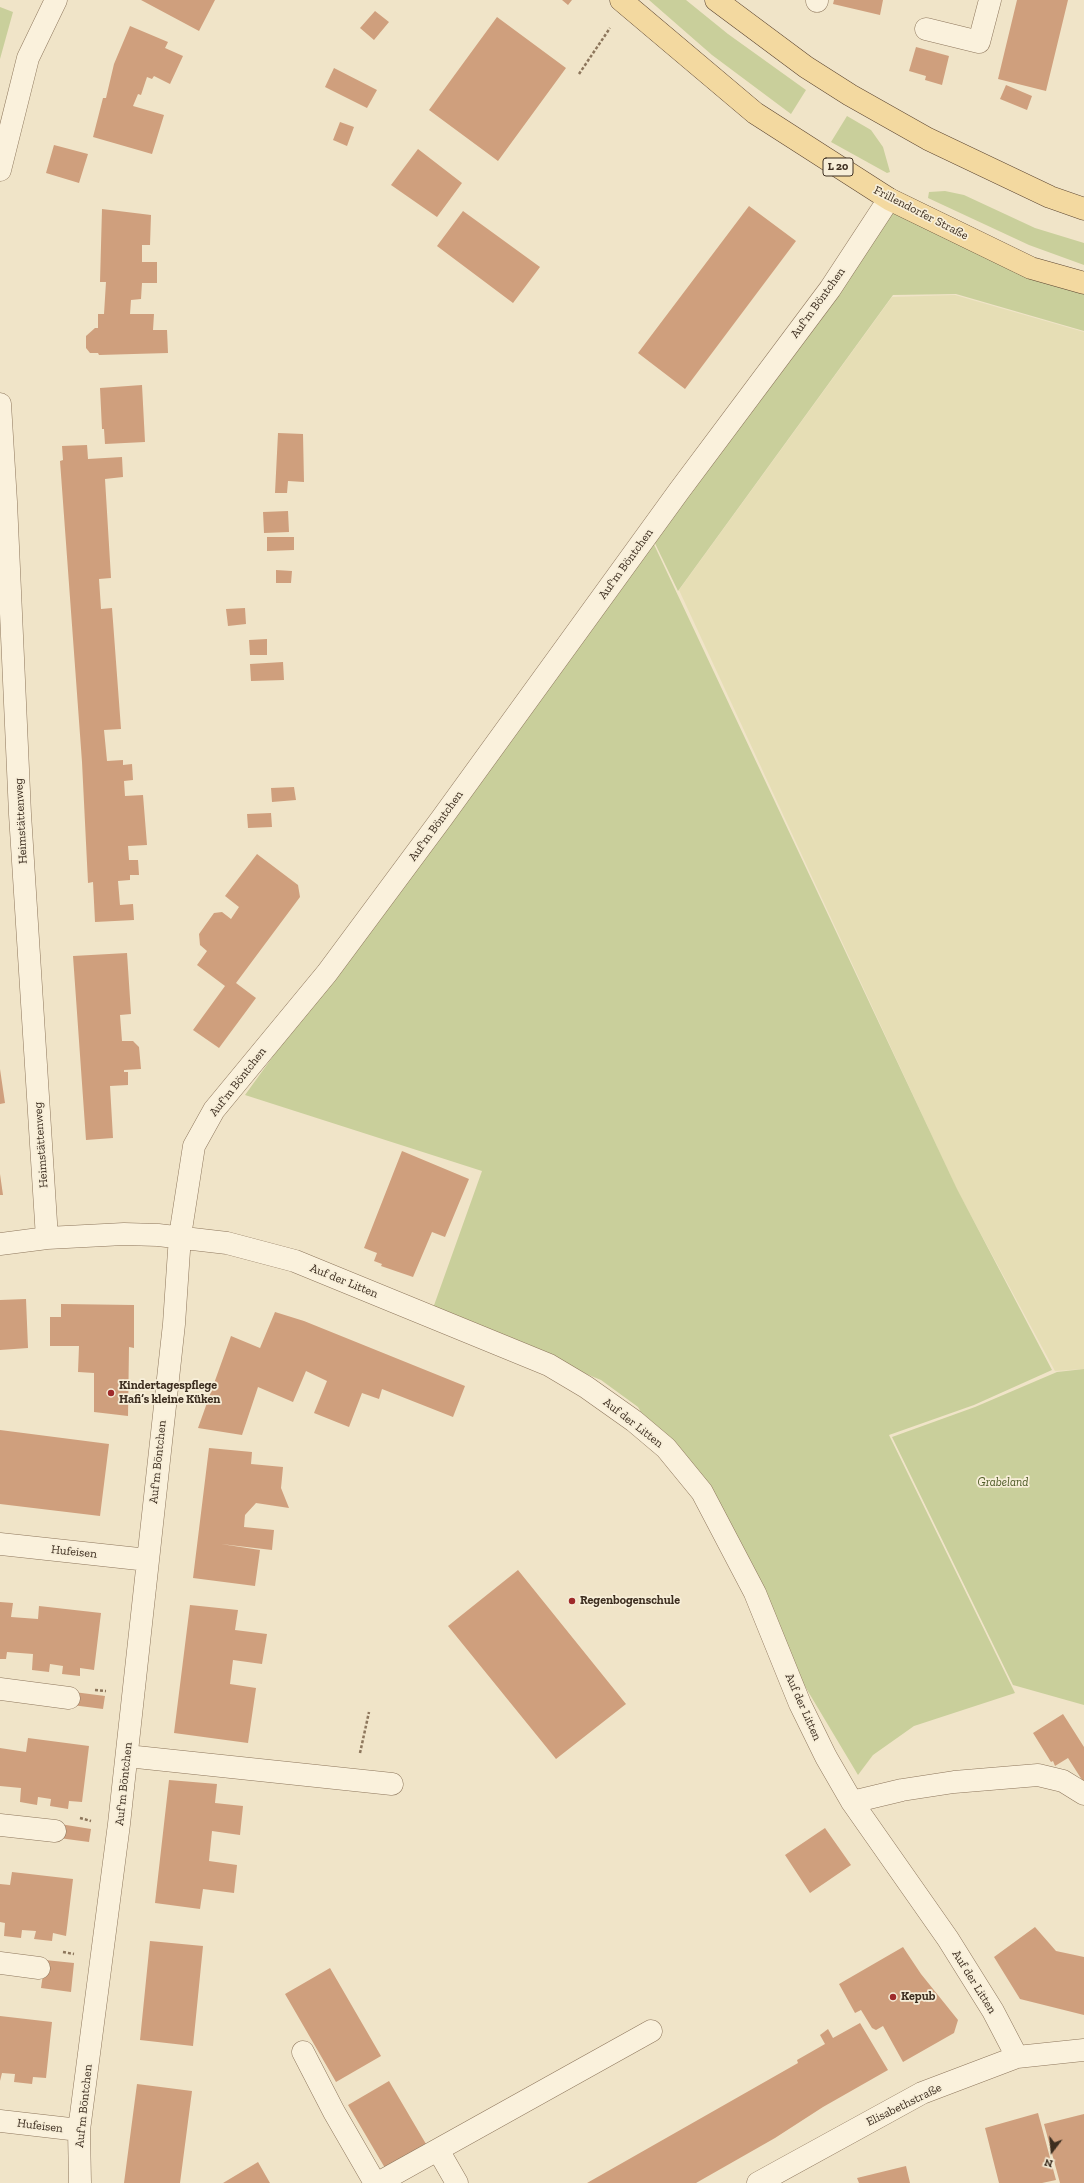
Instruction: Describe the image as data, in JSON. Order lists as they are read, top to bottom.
{
  "streets": {
    "main road": ["L 20", "Frillendorfer Straße"],
    "street": [
      "Auf'm Böntchen",
      "Heimstättenweg",
      "Auf der Litten",
      "Hufeisen",
      "Elisabethstraße"
    ]
  },
  "crossings": [
    ["Frillendorfer Straße", "Auf'm Böntchen"],
    ["Auf'm Böntchen", "Auf der Litten"],
    ["Auf'm Böntchen", "Hufeisen"],
    ["Heimstättenweg", "Auf der Litten"],
    ["Auf der Litten", "Elisabethstraße"]
  ],
  "parks": ["Grabeland"],
  "places": ["Kindertagespflege Hafi’s kleine Küken", "Regenbogenschule", "Kepub"],
  "north": "bottom"
}
